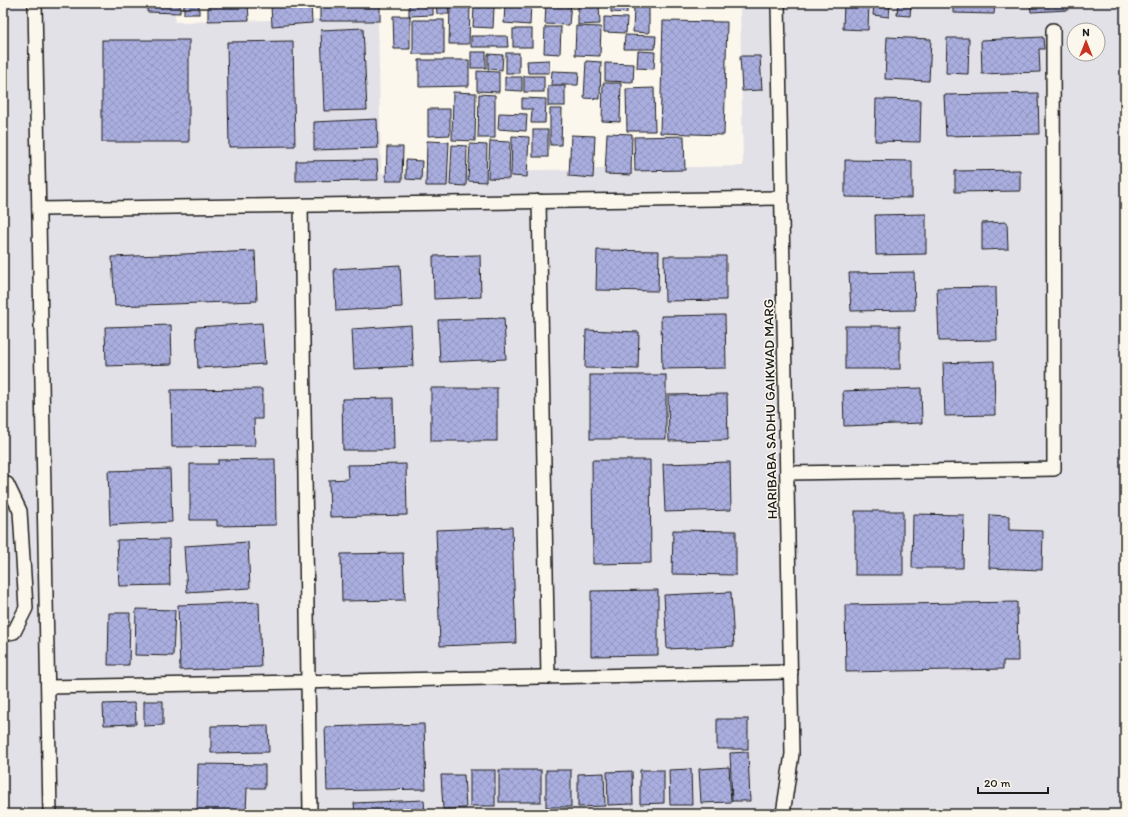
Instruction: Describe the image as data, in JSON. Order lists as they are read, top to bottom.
{
  "streets": {
    "lane": ["HARIBABA SADHU GAIKWAD MARG"]
  },
  "scale_bar": "20 m",
  "north": "top"
}
